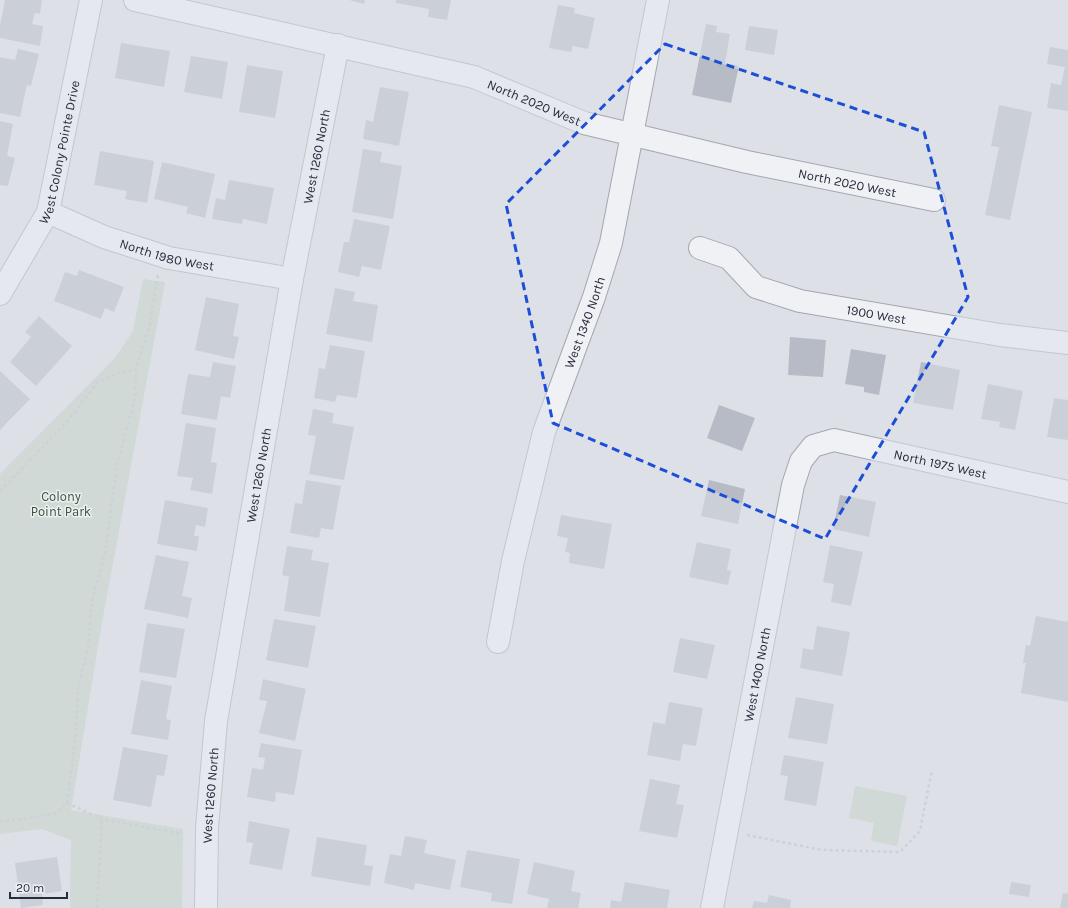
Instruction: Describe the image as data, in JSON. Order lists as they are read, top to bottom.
{
  "streets": {
    "street": [
      "North 2020 West",
      "West Colony Pointe Drive",
      "West 1260 North",
      "North 1980 West",
      "1900 West",
      "West 1340 North",
      "North 1975 West",
      "West 1400 North"
    ]
  },
  "crossings": [
    ["North 2020 West", "West 1260 North"],
    ["North 2020 West", "West 1340 North"],
    ["West Colony Pointe Drive", "North 1980 West"],
    ["West 1260 North", "North 1980 West"],
    ["North 1975 West", "West 1400 North"]
  ],
  "parks": ["Colony Point Park"],
  "scale_bar": "20 m"
}
